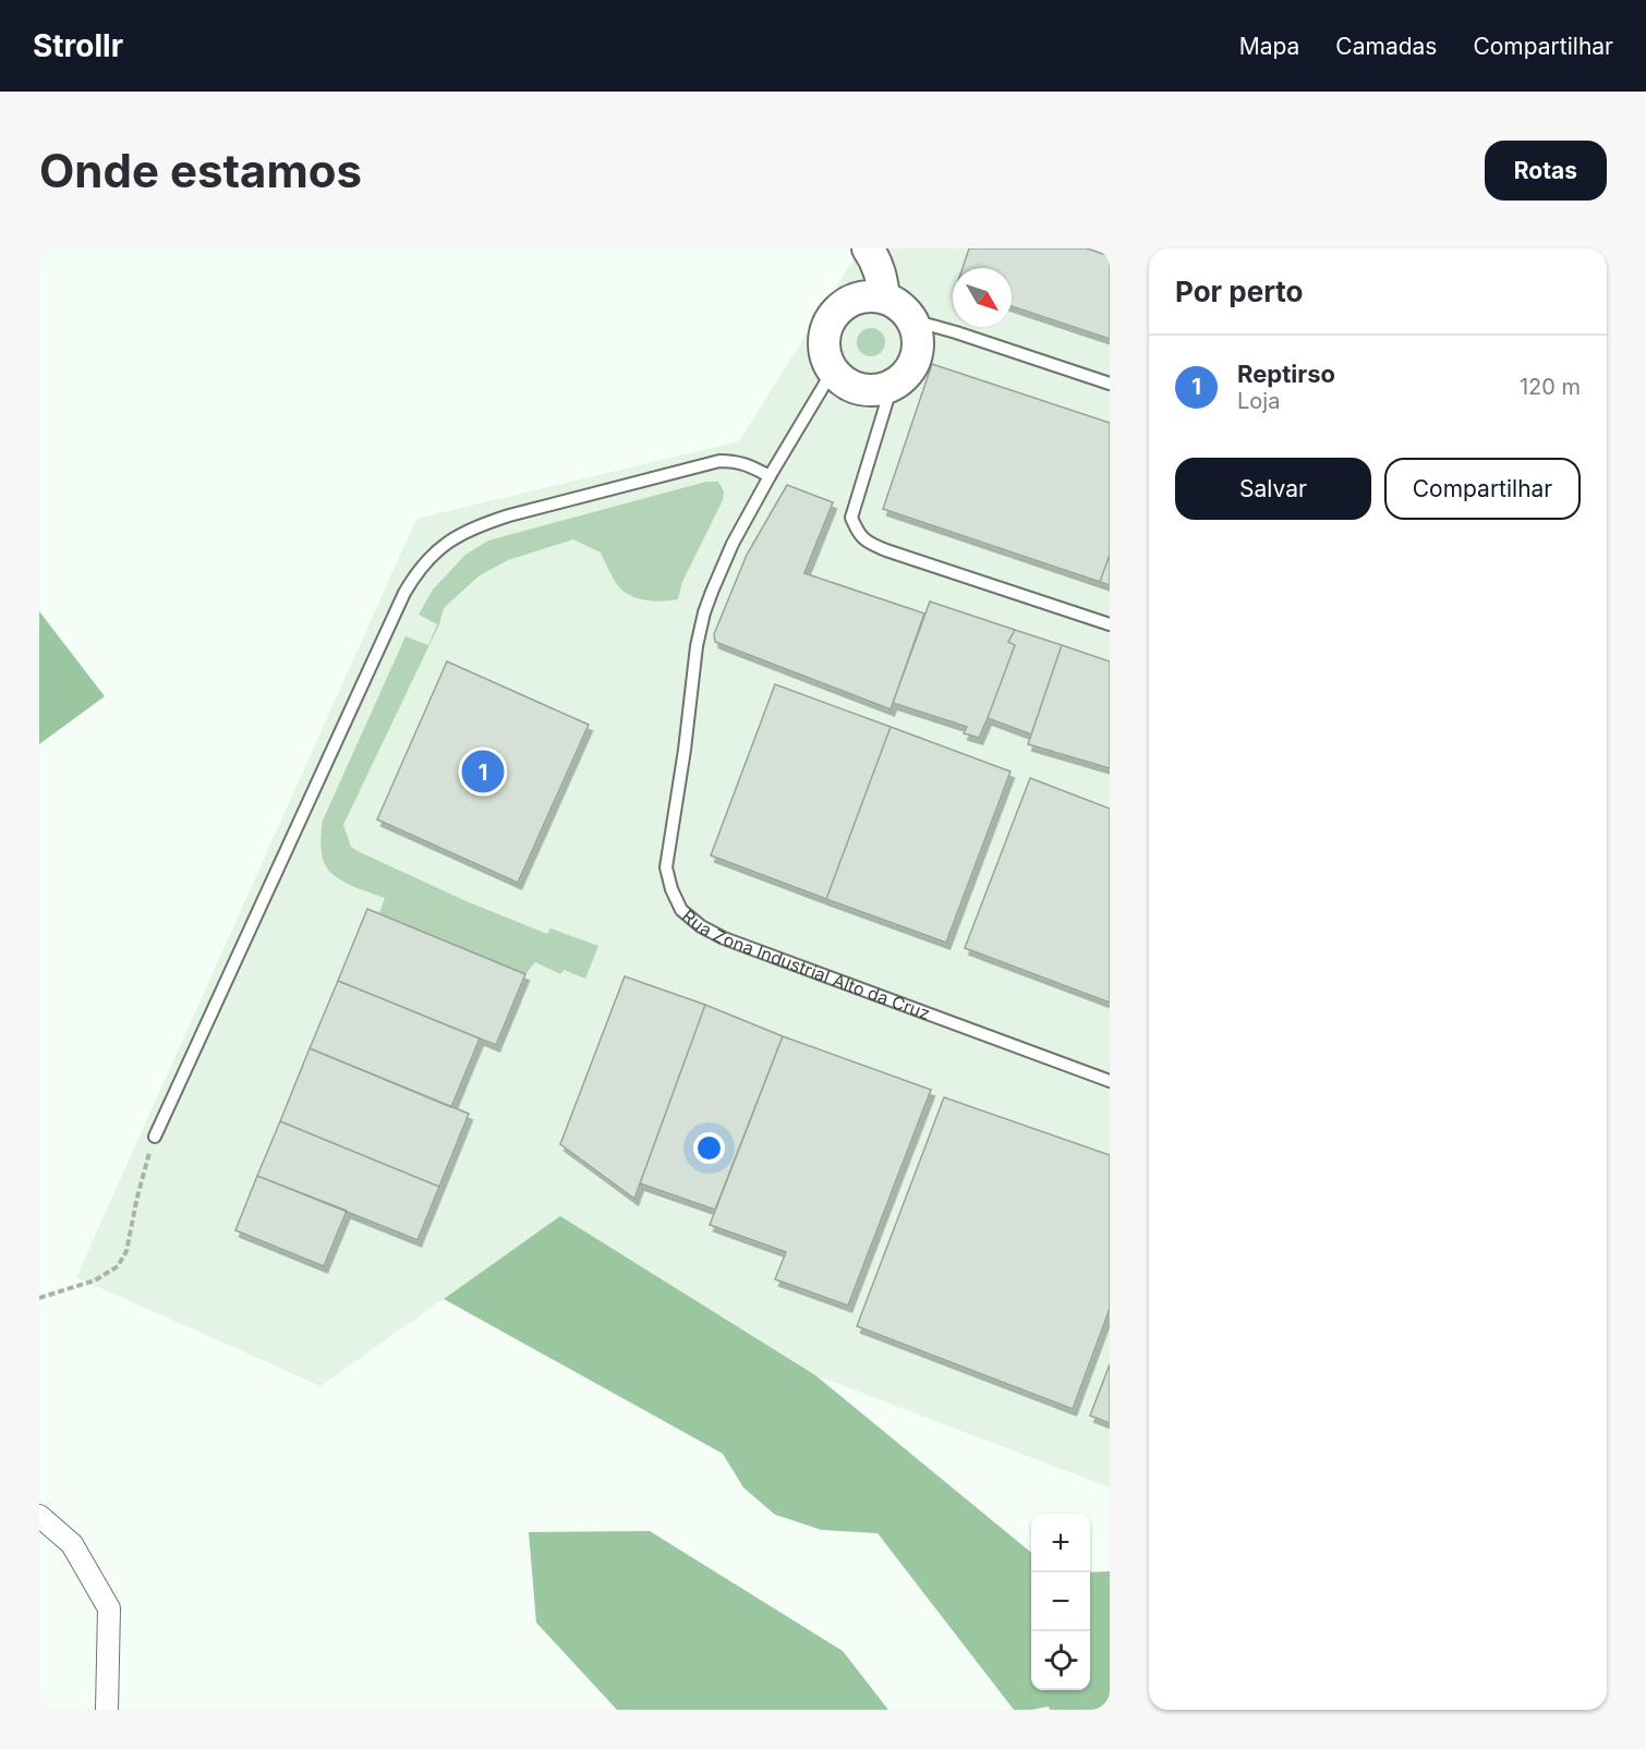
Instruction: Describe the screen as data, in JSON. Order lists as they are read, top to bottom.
{
  "streets": {
    "lane": ["Rua Zona Industrial Alto da Cruz"]
  },
  "north": "bottom right",
  "page": {
    "header": "Strollr",
    "nav": ["Mapa", "Camadas", "Compartilhar"],
    "buttons": [
      "Rotas",
      ["Salvar", "Compartilhar"]
    ],
    "title": "Onde estamos",
    "heading": "Por perto",
    "list": [
      {
        "mark": "1",
        "name": "Reptirso",
        "note": "Loja",
        "value": "120 m"
      }
    ],
    "pins": "1",
    "map_buttons": ["+", "−"]
  }
}
